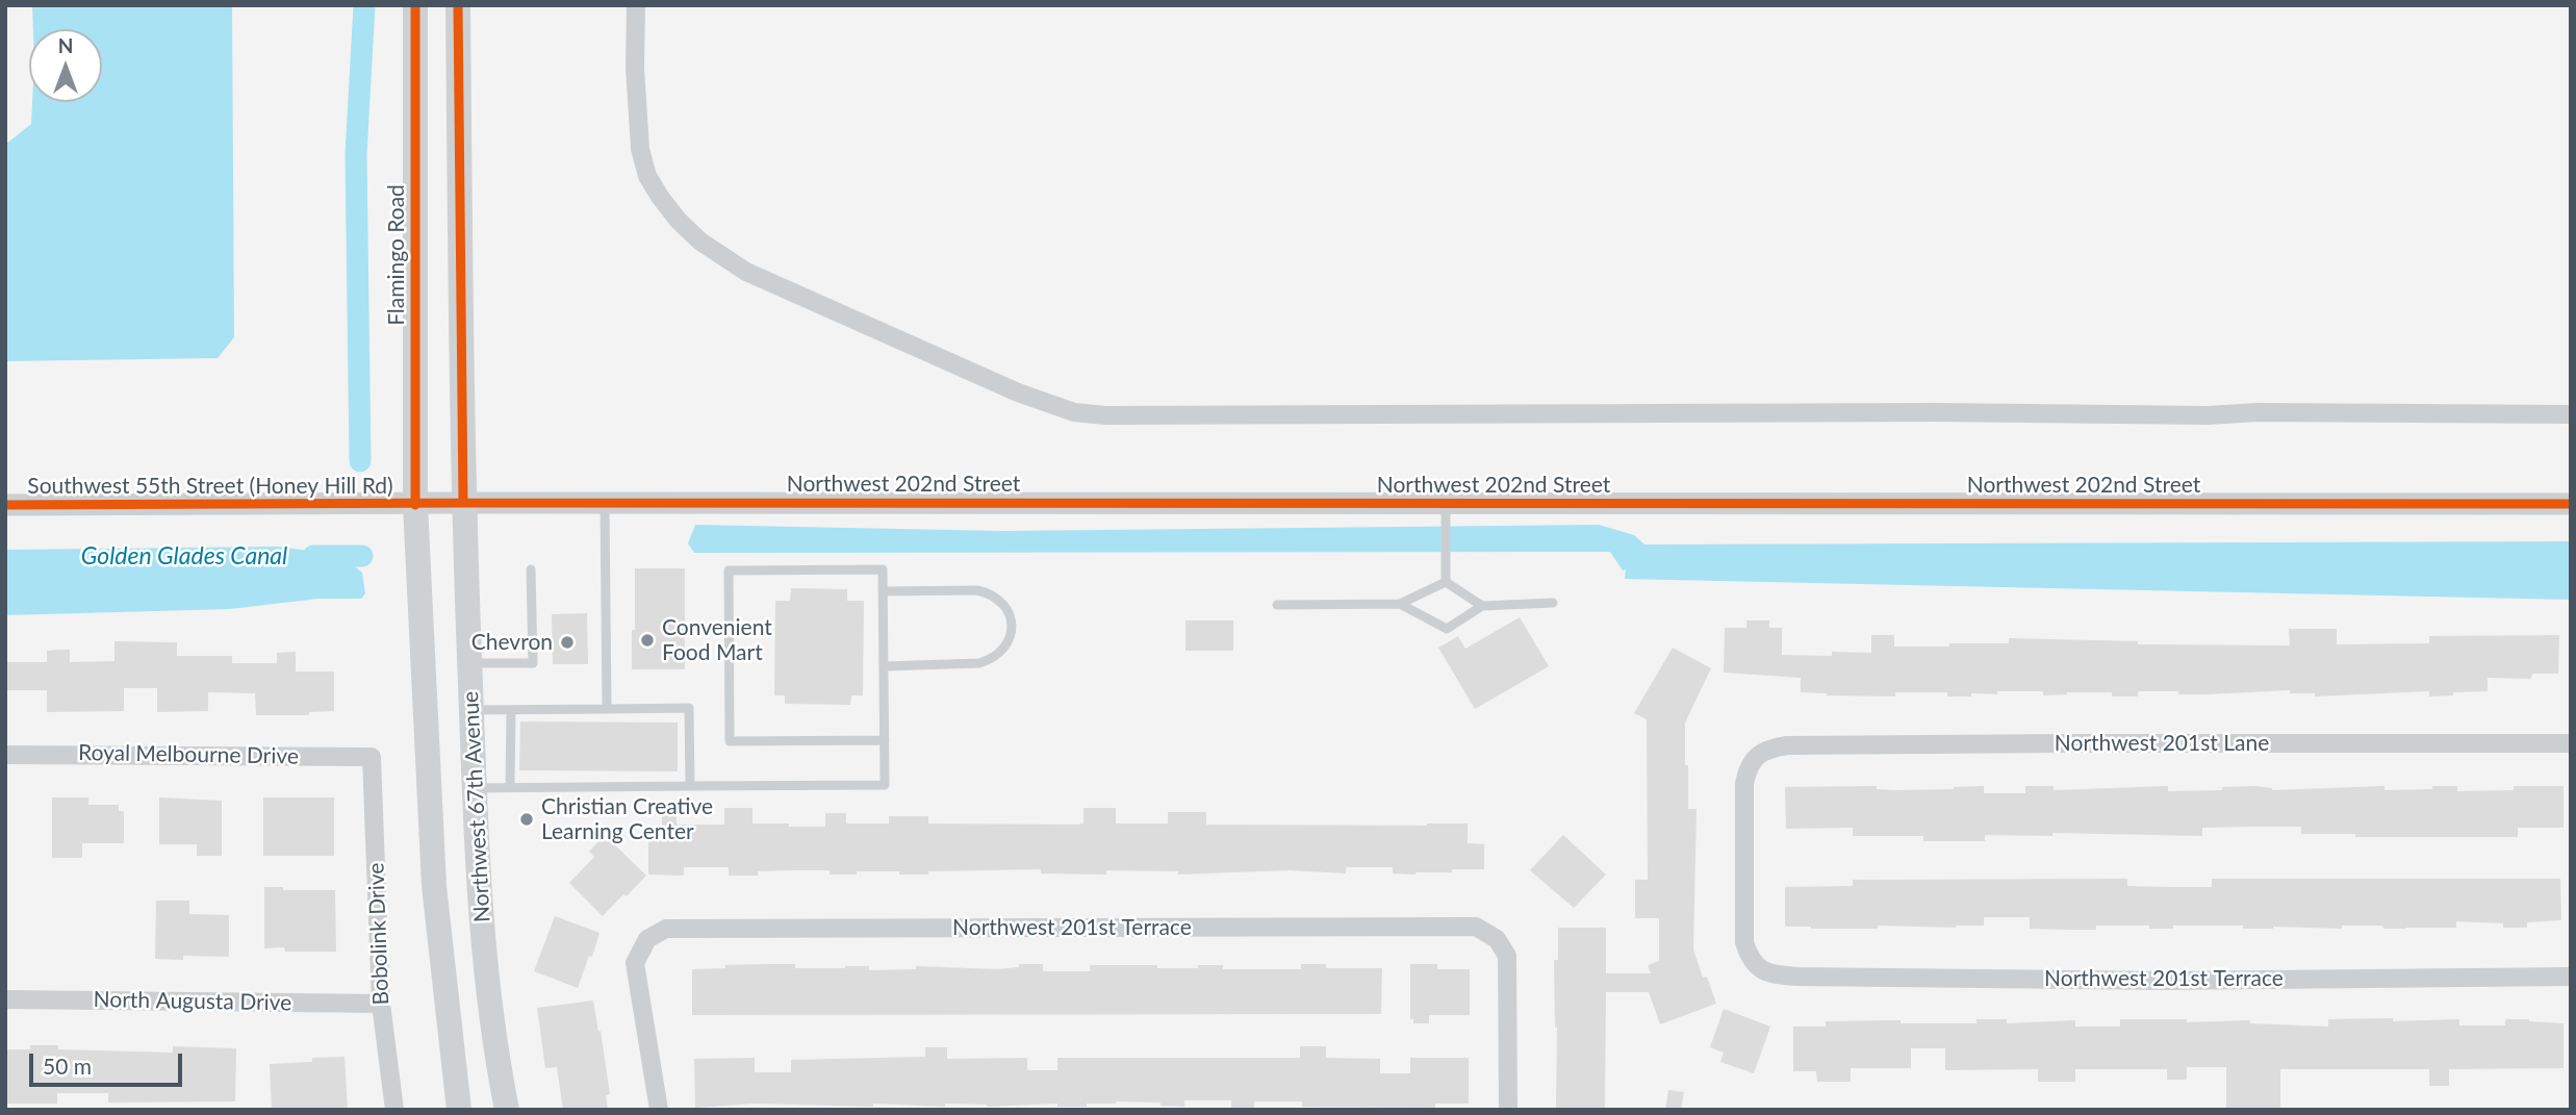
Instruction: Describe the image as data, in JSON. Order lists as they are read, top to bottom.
{
  "streets": {
    "main road": ["Flamingo Road", "Northwest 67th Avenue"],
    "street": [
      "Northwest 202nd Street",
      "Southwest 55th Street (Honey Hill Rd)",
      "Northwest 201st Lane",
      "Royal Melbourne Drive",
      "Northwest 201st Terrace",
      "Bobolink Drive",
      "North Augusta Drive"
    ]
  },
  "crossings": [
    ["Flamingo Road", "Northwest 202nd Street"],
    ["Flamingo Road", "Southwest 55th Street (Honey Hill Rd)"],
    ["Flamingo Road", "Northwest 67th Avenue"],
    ["Northwest 202nd Street", "Southwest 55th Street (Honey Hill Rd)"],
    ["Northwest 202nd Street", "Northwest 67th Avenue"],
    ["Southwest 55th Street (Honey Hill Rd)", "Northwest 67th Avenue"],
    ["Northwest 201st Lane", "Northwest 201st Terrace"],
    ["Royal Melbourne Drive", "Bobolink Drive"],
    ["Bobolink Drive", "North Augusta Drive"]
  ],
  "water": ["Golden Glades Canal"],
  "places": ["Convenient Food Mart", "Chevron", "Christian Creative Learning Center"],
  "scale_bar": "50 m",
  "north": "top"
}
